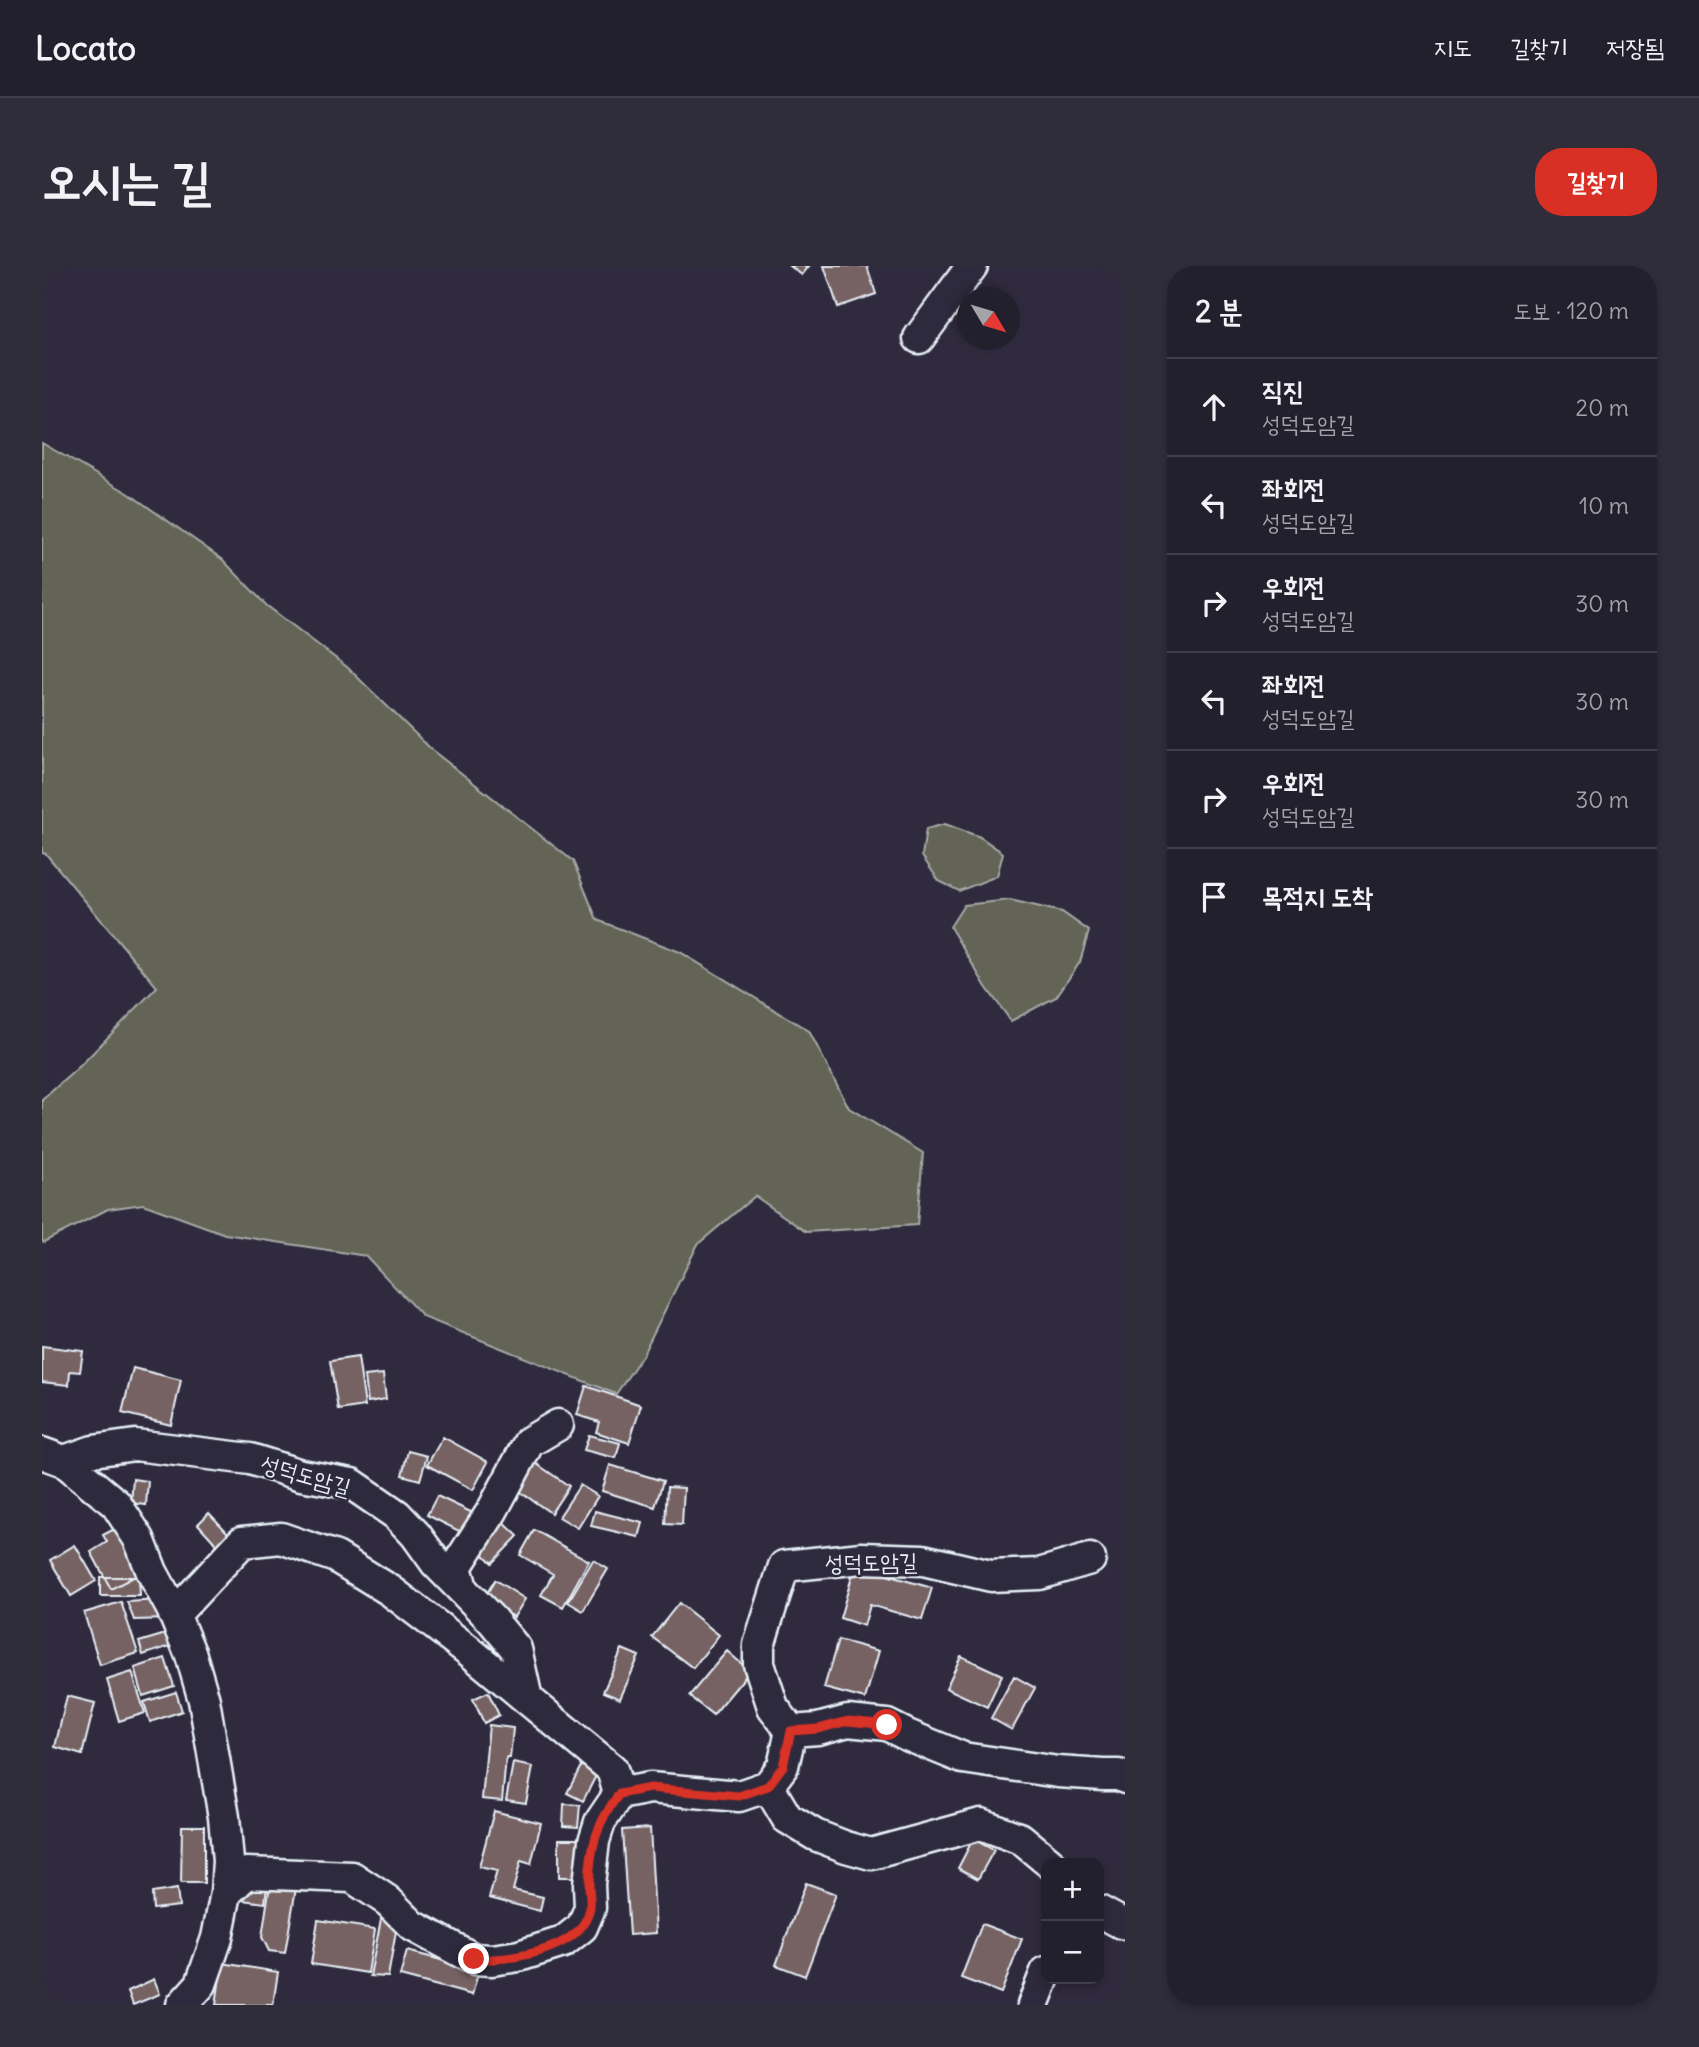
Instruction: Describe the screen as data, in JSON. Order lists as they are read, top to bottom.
{
  "streets": {
    "street": ["성덕도암길"]
  },
  "north": "bottom right",
  "page": {
    "header": "Locato",
    "nav": ["지도", "길찾기", "저장됨"],
    "buttons": "길찾기",
    "title": "오시는 길",
    "heading": ["2 분", "도보 · 120 m"],
    "list": [
      ["직진", "성덕도암길", "20 m"],
      ["좌회전", "성덕도암길", "10 m"],
      ["우회전", "성덕도암길", "30 m"],
      ["좌회전", "성덕도암길", "30 m"],
      ["우회전", "성덕도암길", "30 m"],
      "목적지 도착"
    ],
    "map_buttons": ["+", "−"]
  }
}
